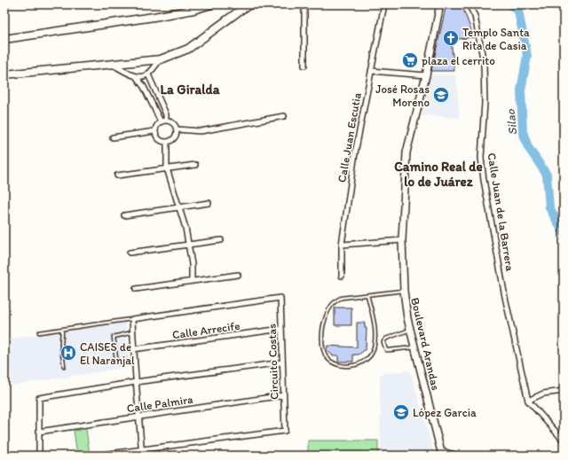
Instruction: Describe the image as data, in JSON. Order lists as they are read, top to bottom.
{
  "streets": {
    "main road": ["Boulevard Arandas"],
    "street": [
      "Calle Juan Escutia",
      "Calle Juan de la Barrera",
      "Calle Arrecife",
      "Circuito Costas",
      "Calle Palmira"
    ]
  },
  "crossings": [
    ["Calle Arrecife", "Circuito Costas"],
    ["Circuito Costas", "Calle Palmira"]
  ],
  "districts": ["La Giralda", "Camino Real de lo de Juárez"],
  "water": ["Silao"],
  "places": {
    "church": ["Templo Santa Rita de Casia"],
    "supermarket": ["plaza el cerrito"],
    "school or university": ["José Rosas Moreno", "López Garcia"],
    "hospital": ["CAISES de El Naranjal"]
  }
}
